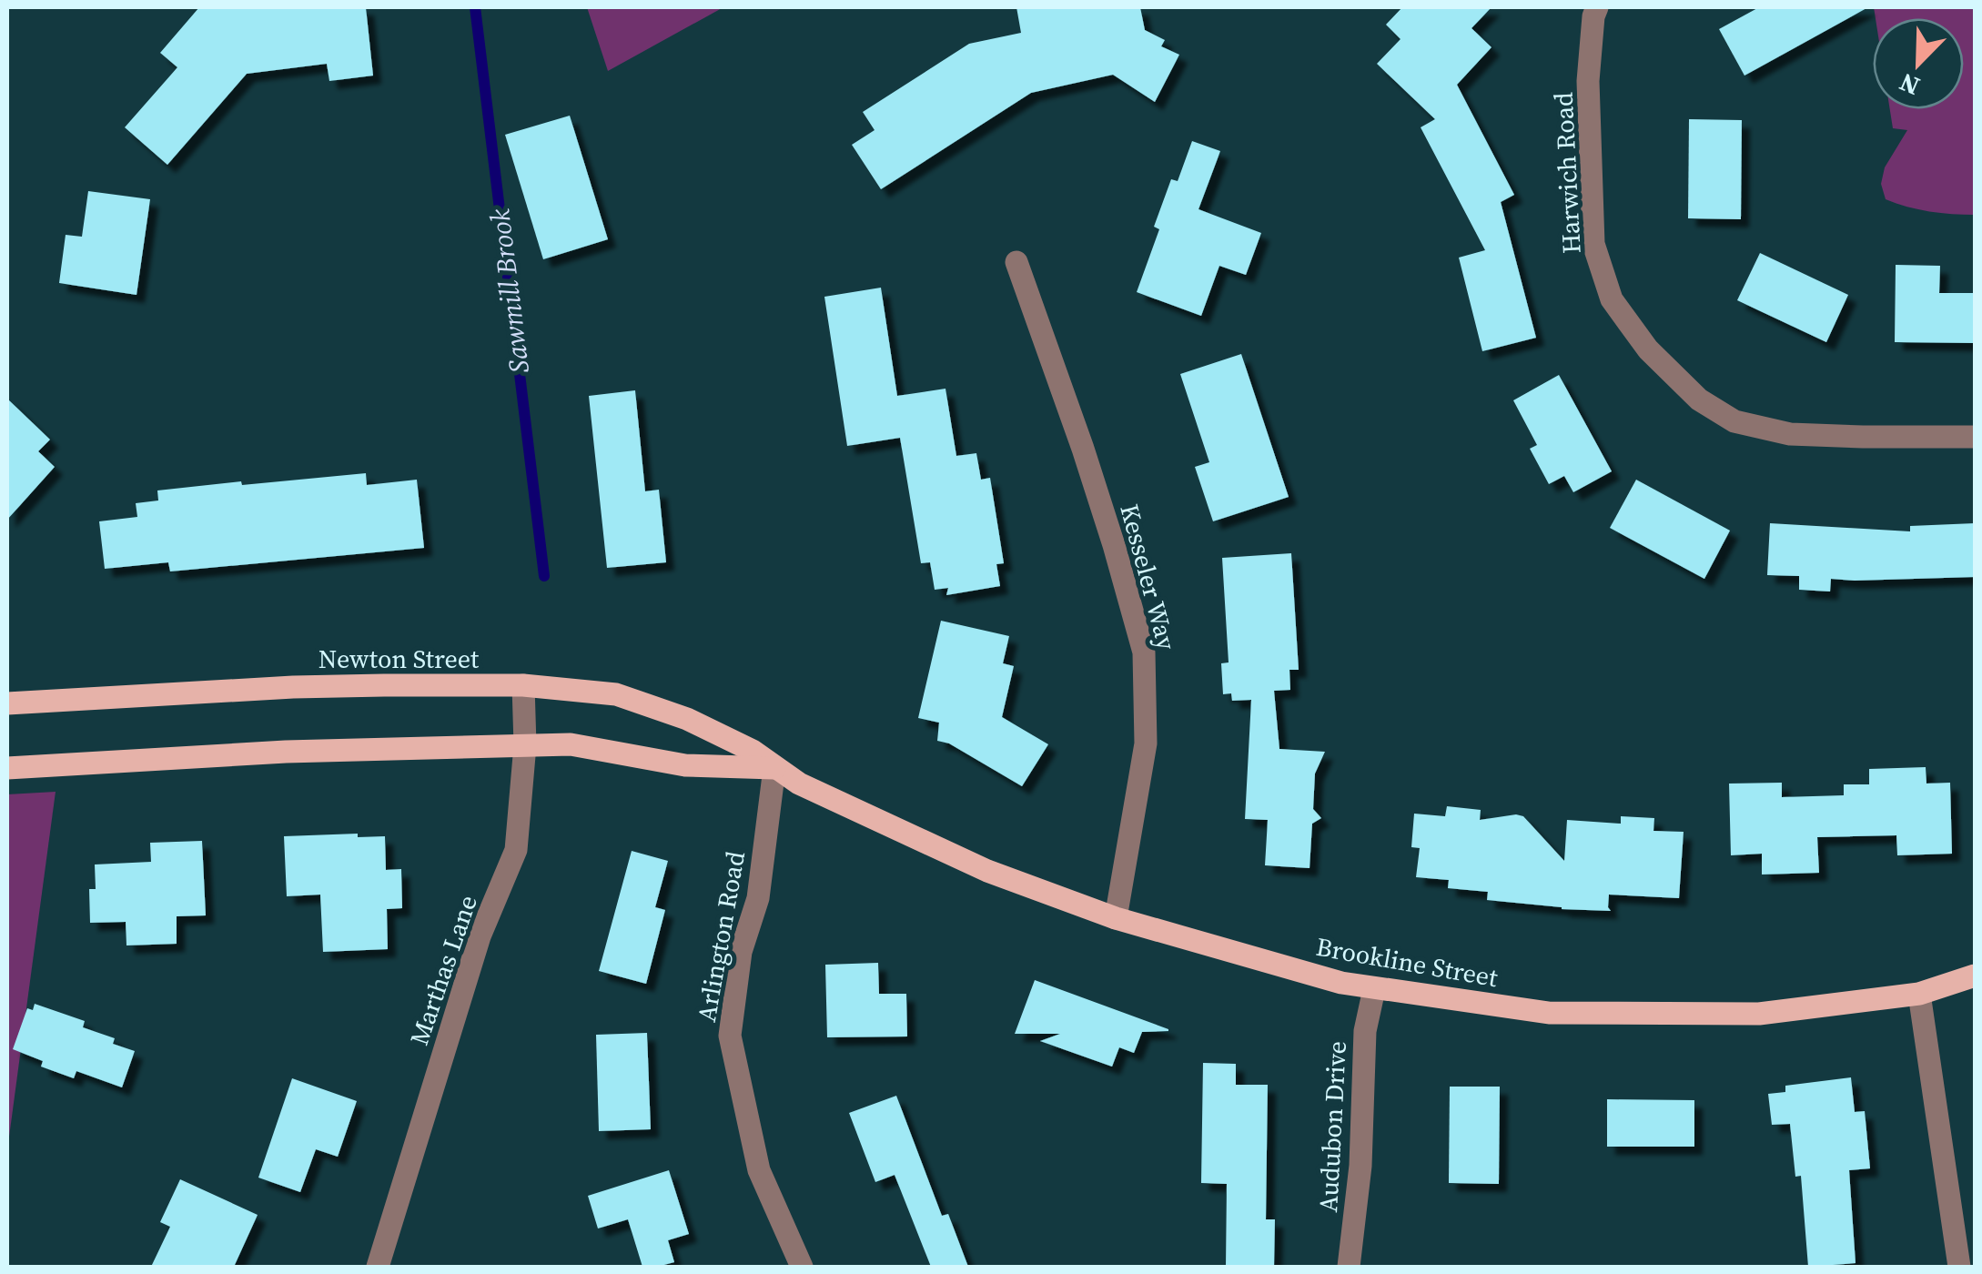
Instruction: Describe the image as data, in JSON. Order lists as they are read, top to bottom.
{
  "streets": {
    "main road": ["Newton Street", "Brookline Street"],
    "street": [
      "Harwich Road",
      "Kesseler Way",
      "Arlington Road",
      "Marthas Lane",
      "Audubon Drive"
    ]
  },
  "crossings": [
    ["Kesseler Way", "Brookline Street"],
    ["Newton Street", "Arlington Road"],
    ["Newton Street", "Brookline Street"],
    ["Newton Street", "Marthas Lane"],
    ["Brookline Street", "Audubon Drive"]
  ],
  "water": ["Sawmill Brook"],
  "north": "bottom left"
}
